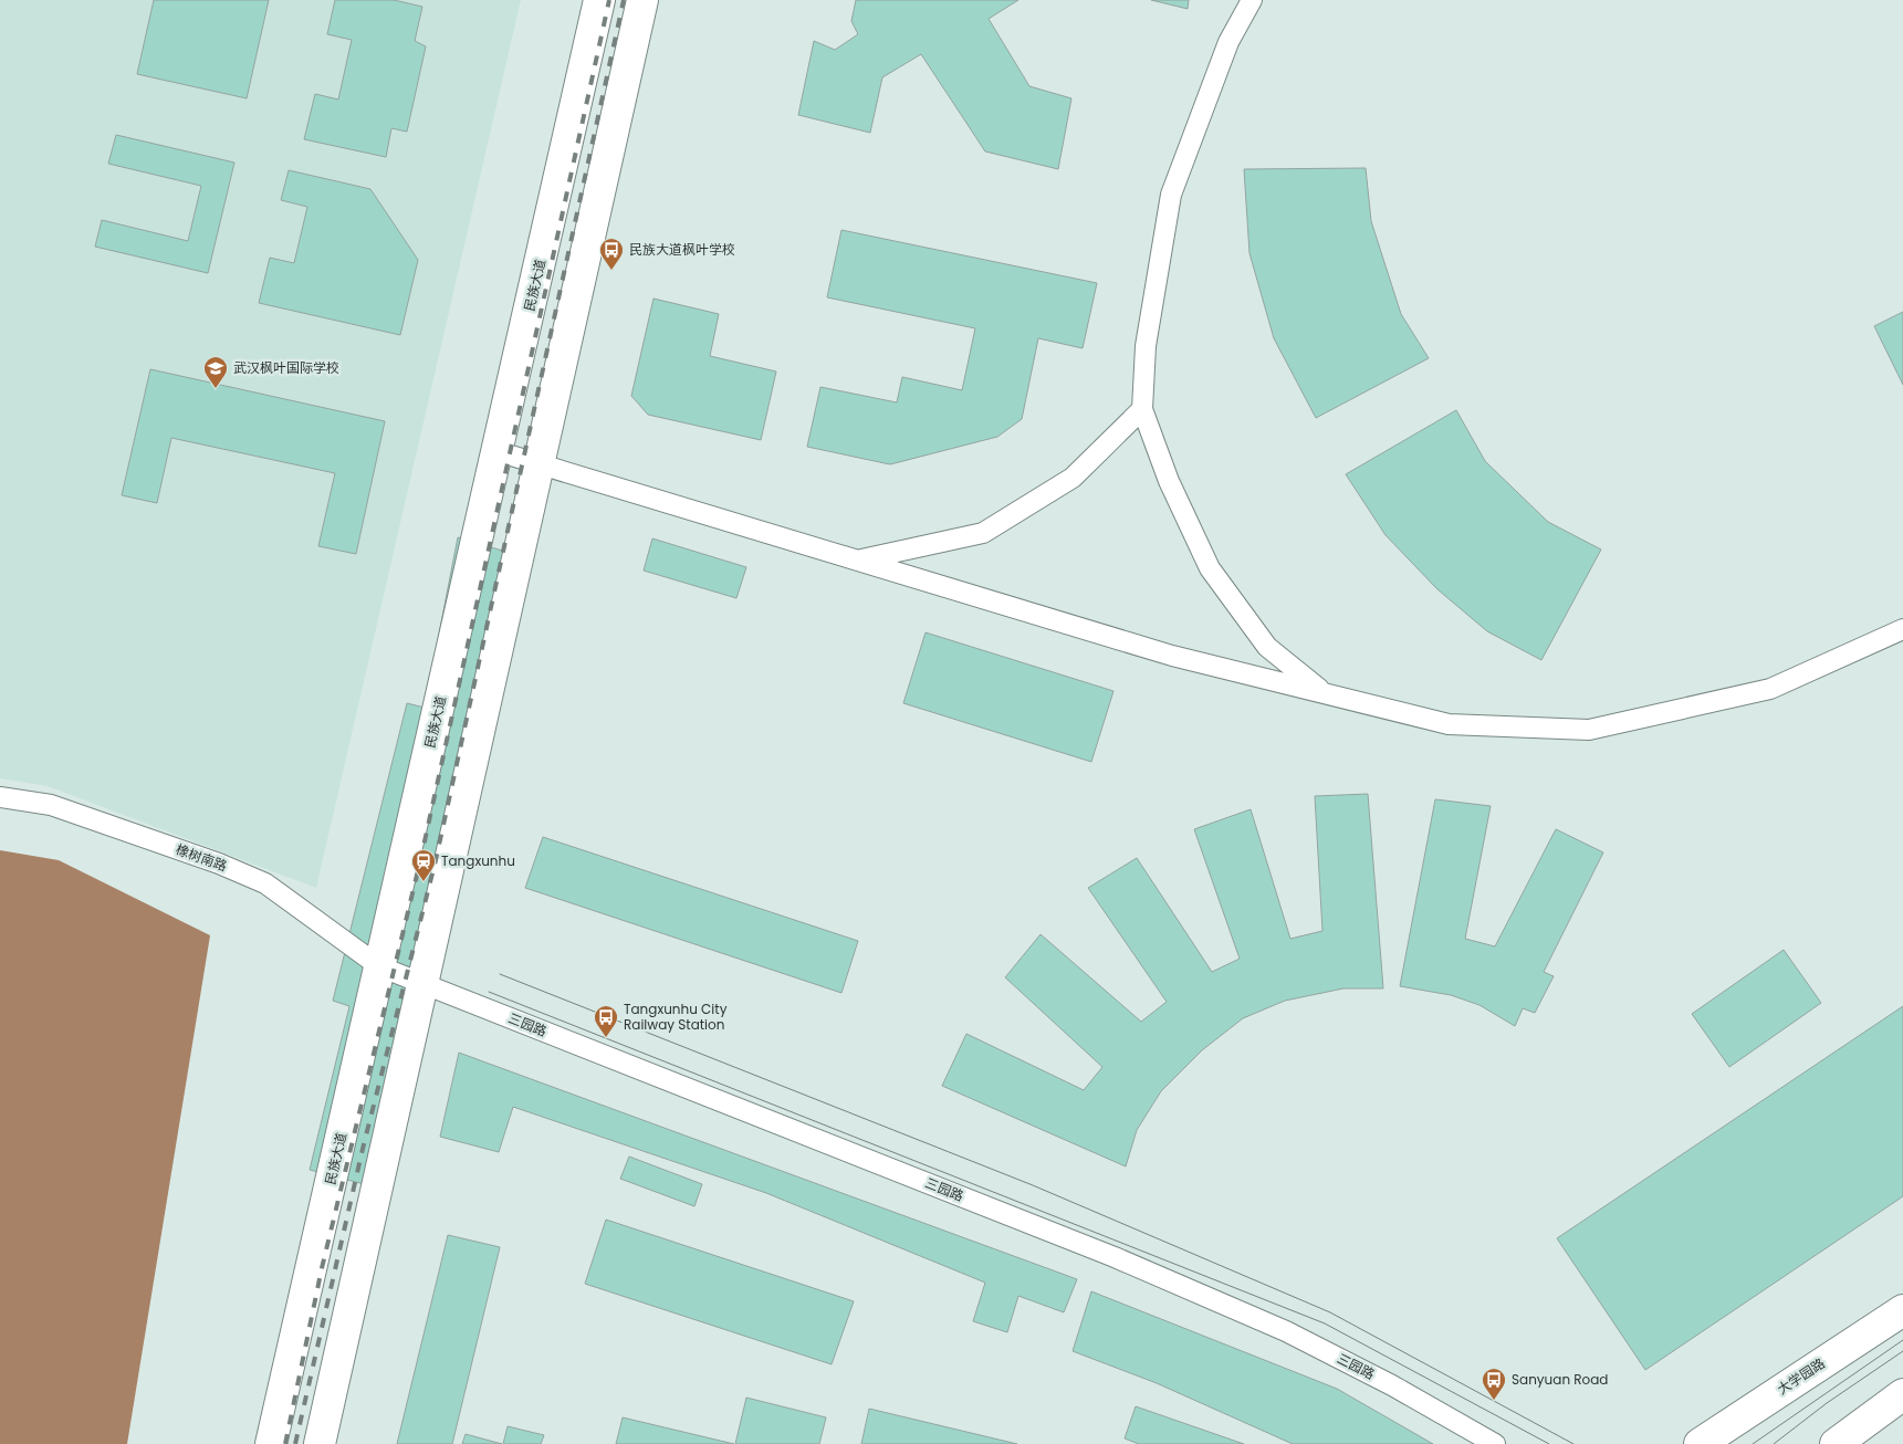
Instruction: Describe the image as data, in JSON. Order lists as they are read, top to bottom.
{
  "streets": {
    "main road": ["民族大道", "大学园路"],
    "street": ["橡树南路", "三园路"]
  },
  "crossings": [
    ["民族大道", "橡树南路"],
    ["民族大道", "三园路"],
    ["橡树南路", "三园路"]
  ],
  "places": {
    "bus stop": ["民族大道枫叶学校", "Tangxunhu City Railway Station", "Sanyuan Road"],
    "school or university": ["武汉枫叶国际学校"],
    "station": ["Tangxunhu"]
  }
}
